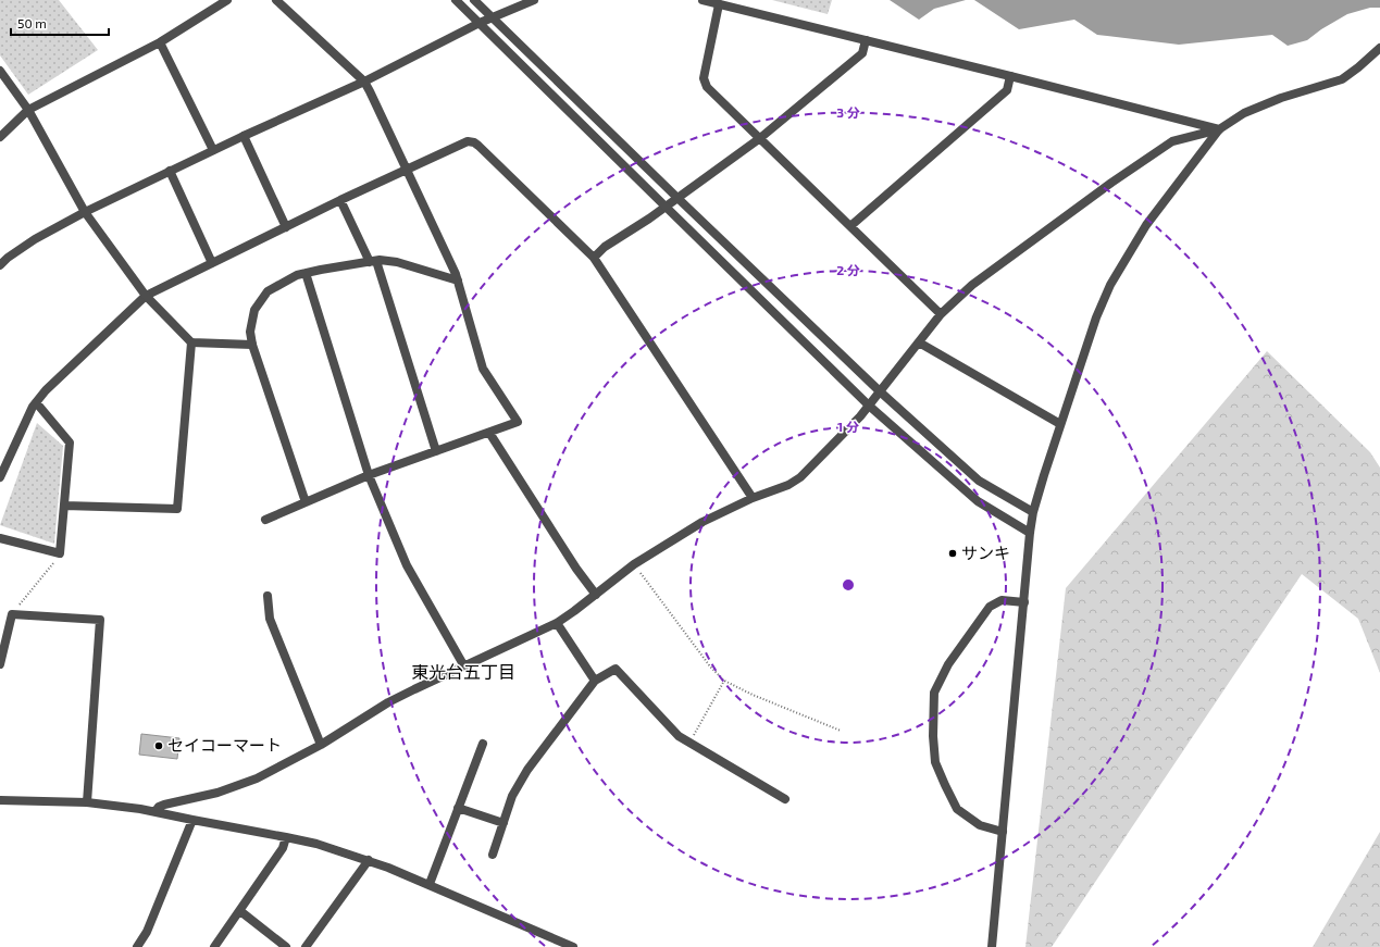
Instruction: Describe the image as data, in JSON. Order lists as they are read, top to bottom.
{
  "districts": ["東光台五丁目"],
  "places": ["サンキ", "セイコーマート"],
  "scale_bar": "50 m",
  "rings": ["3 分", "2 分", "1 分"]
}
